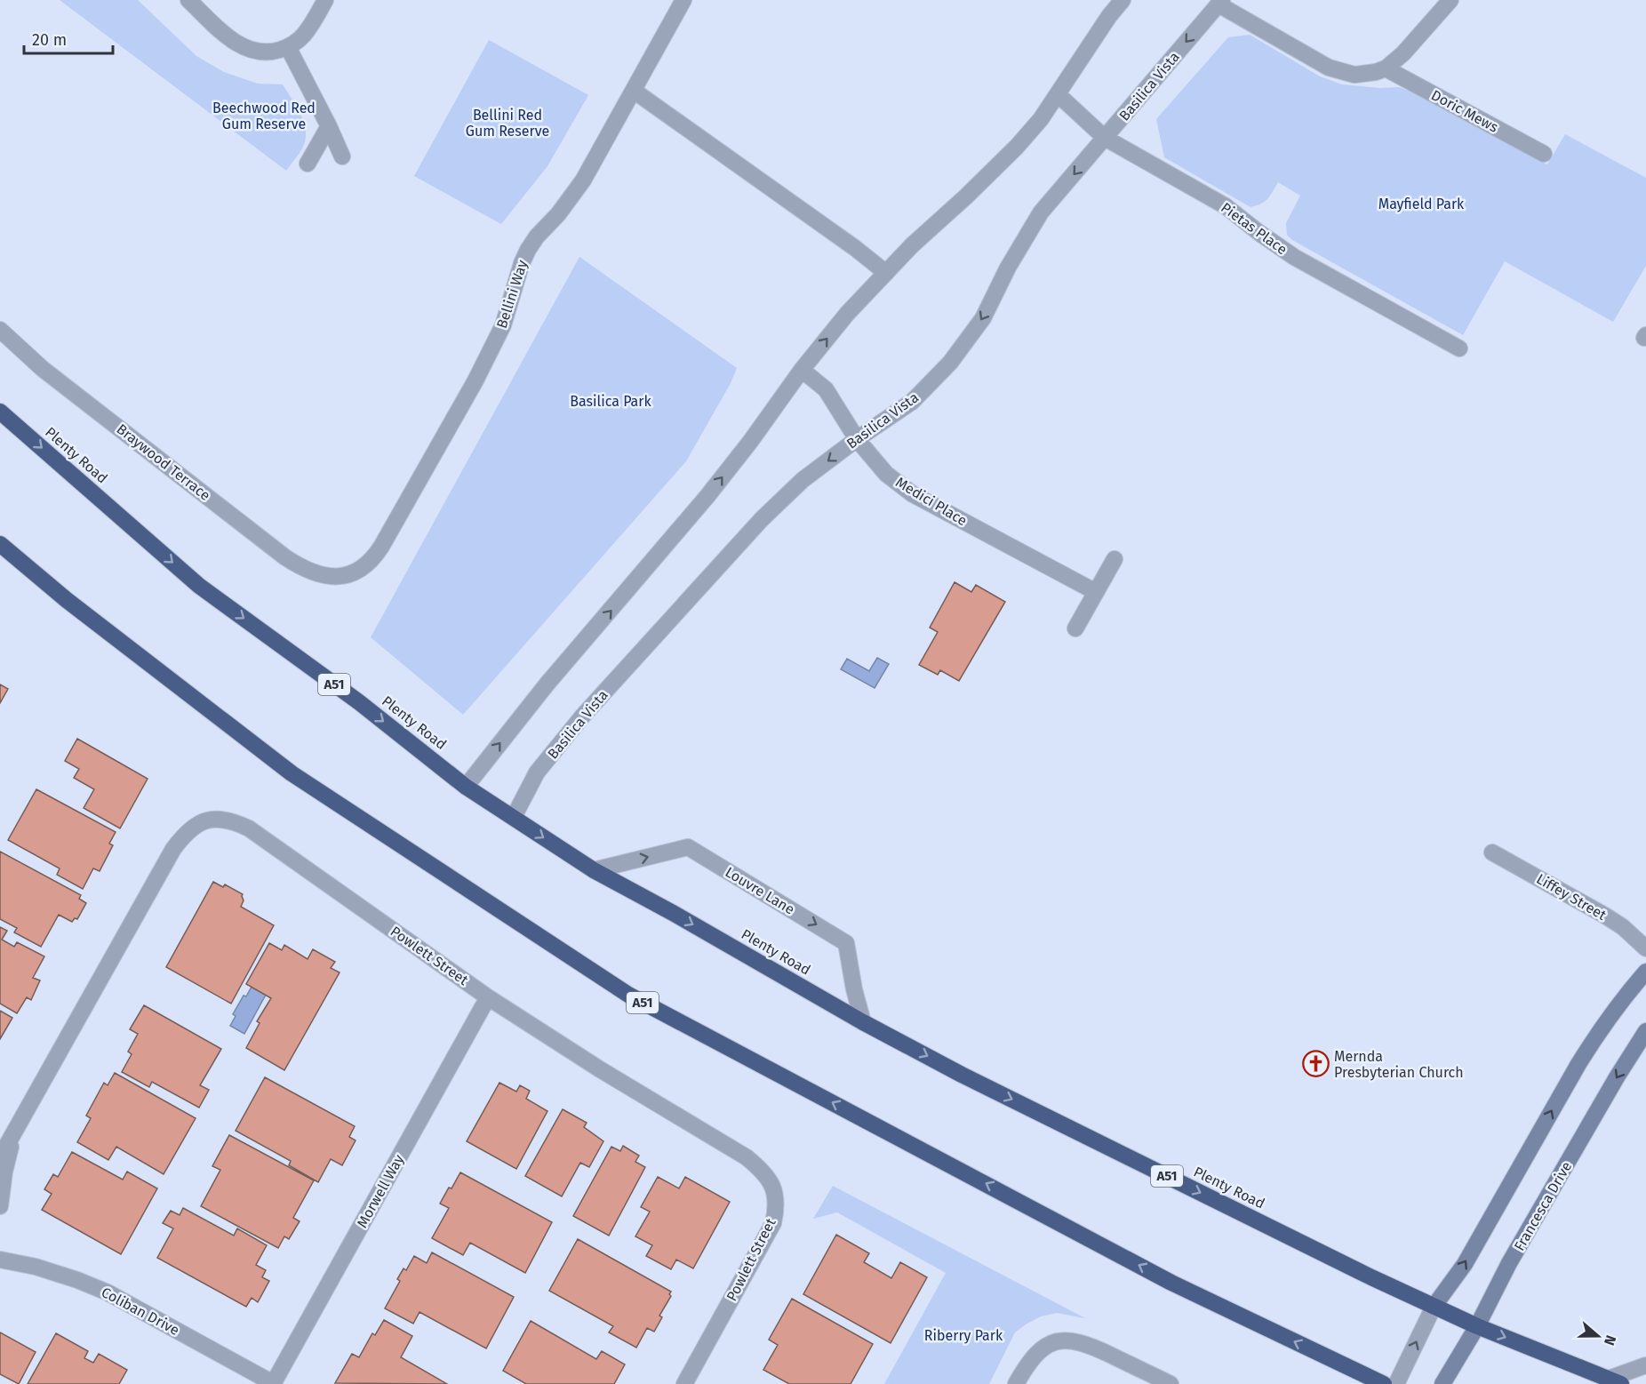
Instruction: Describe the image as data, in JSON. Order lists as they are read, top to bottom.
{
  "streets": {
    "highway": ["Plenty Road", "A51"],
    "street": [
      "Basilica Vista",
      "Doric Mews",
      "Pietas Place",
      "Bellini Way",
      "Braywood Terrace",
      "Medici Place",
      "Louvre Lane",
      "Liffey Street",
      "Powlett Street",
      "Morwell Way",
      "Francesca Drive",
      "Coliban Drive"
    ]
  },
  "crossings": [
    ["Basilica Vista", "Pietas Place"],
    ["Basilica Vista", "Plenty Road"],
    ["Basilica Vista", "Medici Place"],
    ["Bellini Way", "Braywood Terrace"],
    ["Plenty Road", "Louvre Lane"],
    ["Plenty Road", "Francesca Drive"],
    ["Powlett Street", "Morwell Way"],
    ["Morwell Way", "Coliban Drive"]
  ],
  "one_way": ["Louvre Lane"],
  "parks": [
    "Beechwood Red Gum Reserve",
    "Bellini Red Gum Reserve",
    "Mayfield Park",
    "Basilica Park",
    "Riberry Park"
  ],
  "places": {
    "church": ["Mernda Presbyterian Church"]
  },
  "scale_bar": "20 m",
  "north": "right"
}
